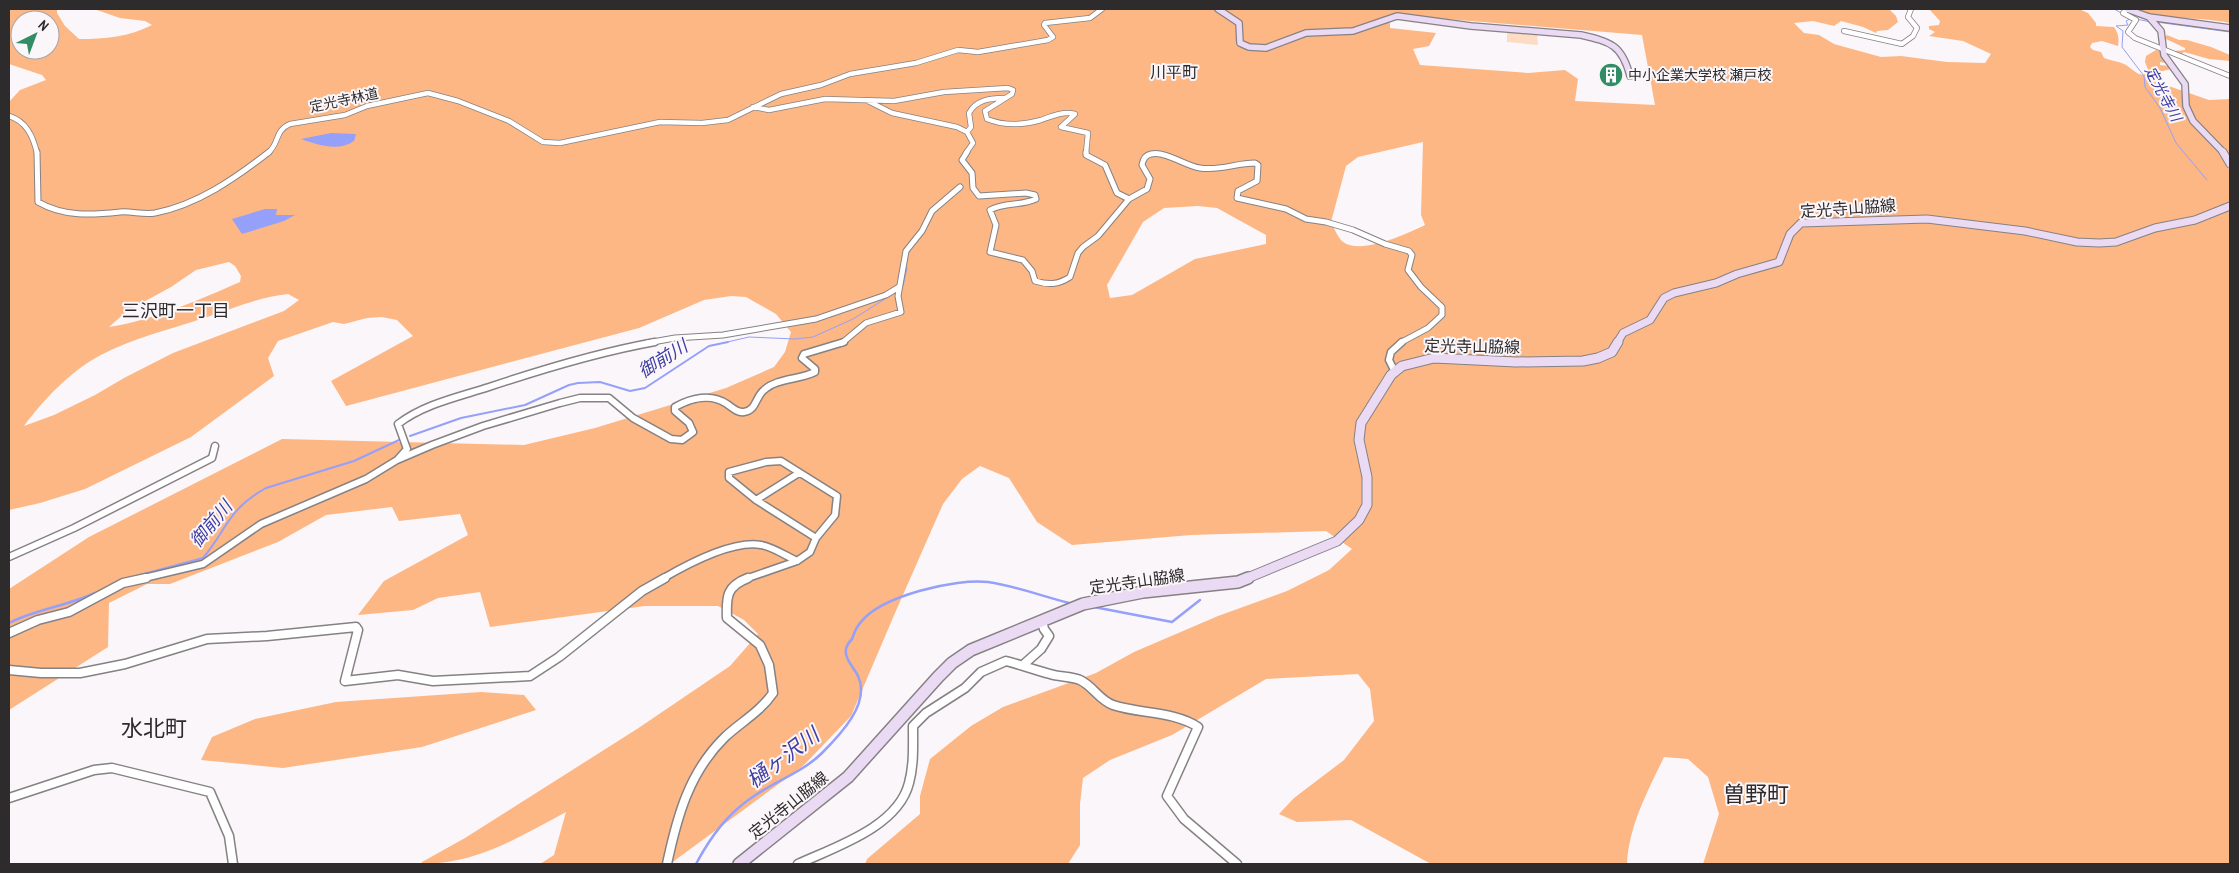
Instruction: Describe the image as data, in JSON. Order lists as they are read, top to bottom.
{
  "streets": {
    "main road": ["定光寺山脇線"],
    "street": ["定光寺林道"]
  },
  "districts": [
    "川平町",
    "三沢町一丁目",
    "水北町",
    "曽野町"
  ],
  "water": ["定光寺川", "御前川", "樋ヶ沢川"],
  "places": {
    "building": ["中小企業大学校 瀬戸校"]
  },
  "north": "top right"
}
